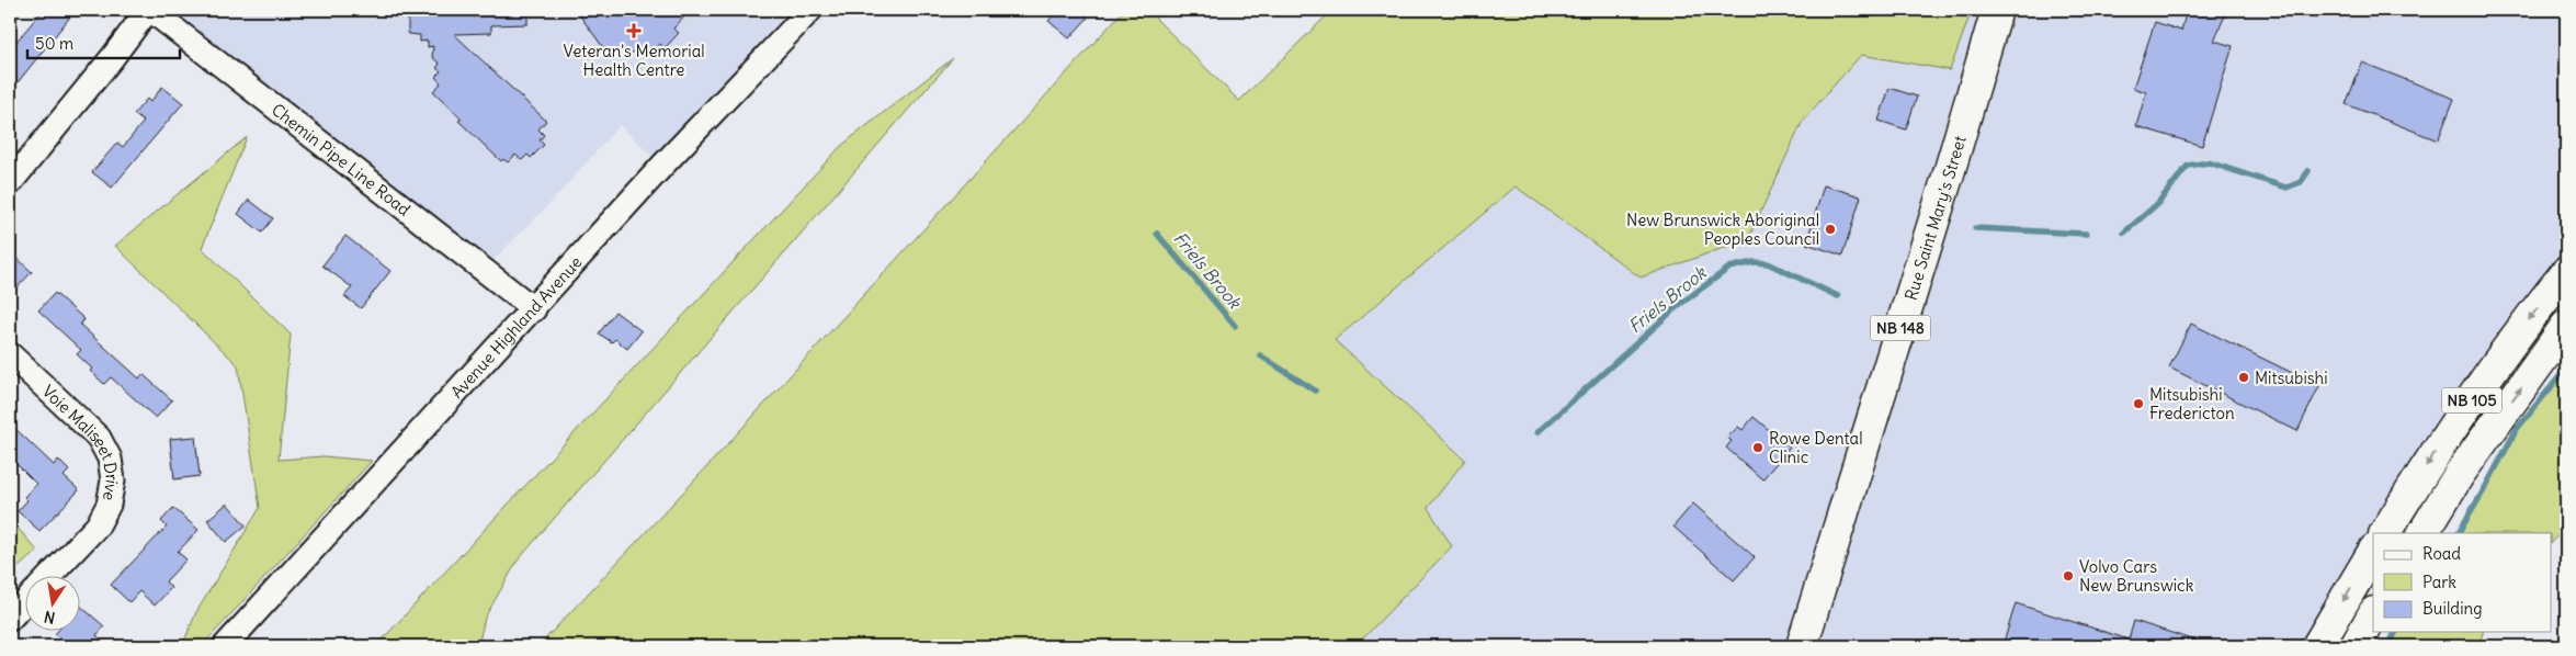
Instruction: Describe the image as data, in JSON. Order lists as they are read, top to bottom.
{
  "streets": {
    "main road": ["Rue Saint Mary's Street", "NB 148", "NB 105"],
    "street": ["Chemin Pipe Line Road", "Avenue Highland Avenue", "Voie Maliseet Drive"]
  },
  "crossings": [
    ["Chemin Pipe Line Road", "Avenue Highland Avenue"]
  ],
  "water": ["Friels Brook"],
  "places": {
    "health": ["Veteran's Memorial Health Centre"],
    "other": [
      "New Brunswick Aboriginal Peoples Council",
      "Mitsubishi",
      "Mitsubishi Fredericton",
      "Rowe Dental Clinic",
      "Volvo Cars New Brunswick"
    ]
  },
  "legend": ["Road", "Park", "Building"],
  "scale_bar": "50 m",
  "north": "bottom"
}
